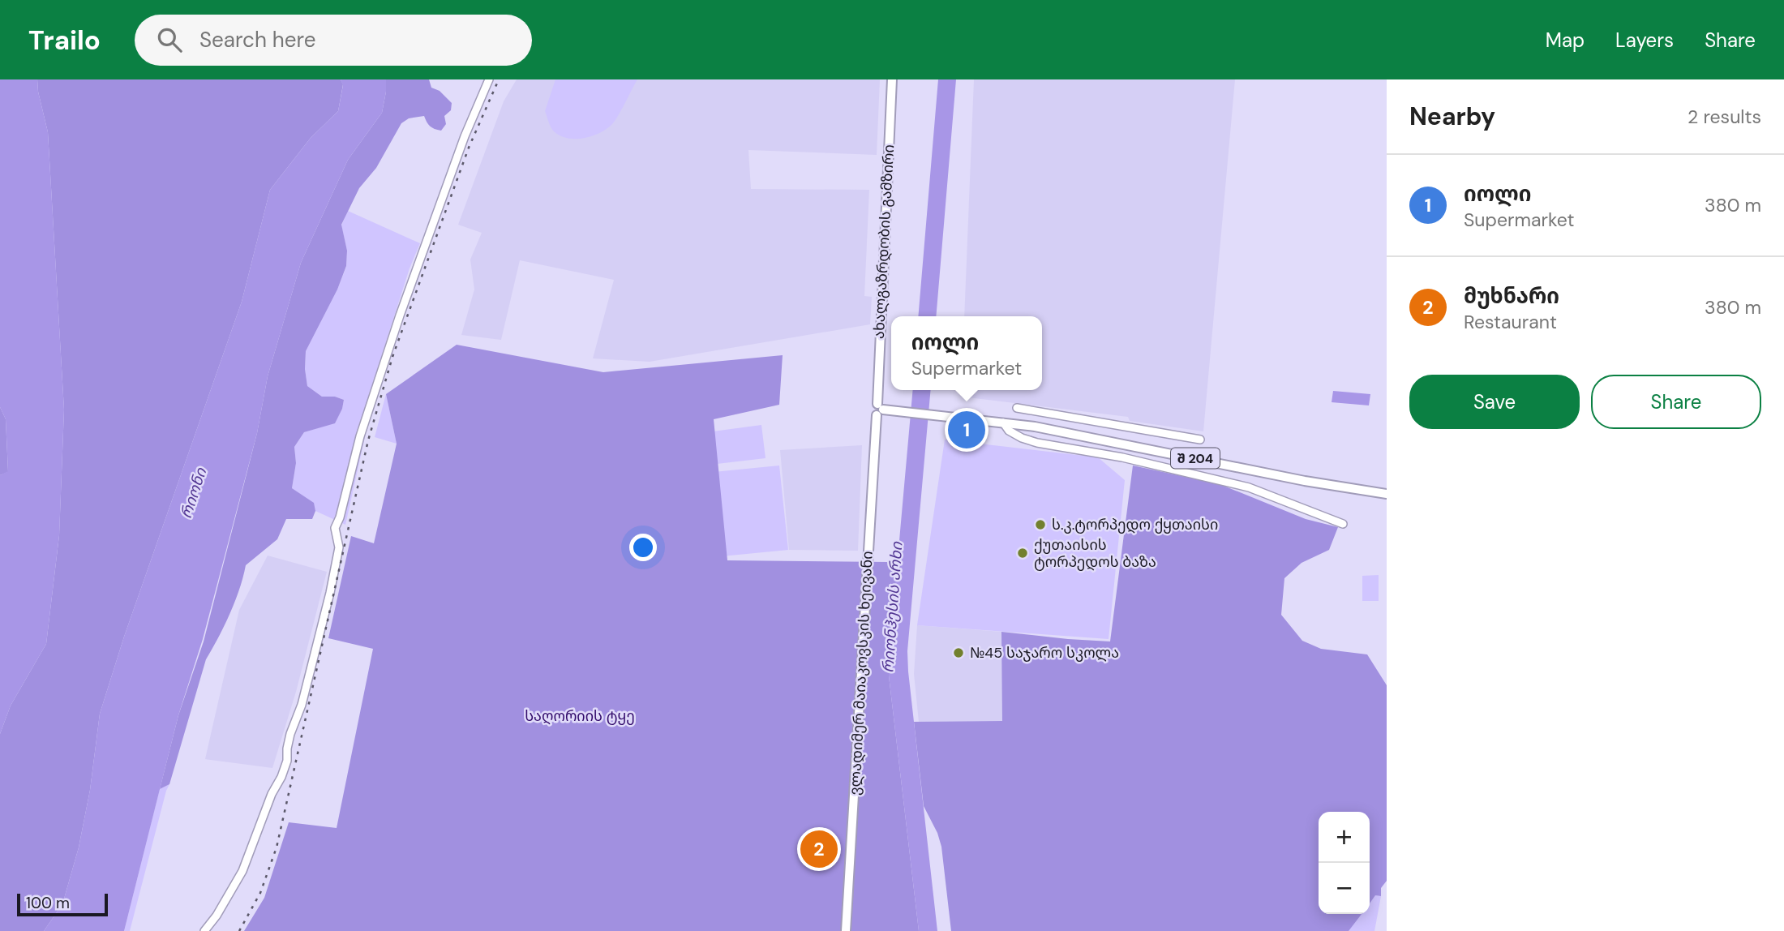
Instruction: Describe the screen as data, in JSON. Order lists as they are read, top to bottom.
{
  "streets": {
    "main road": ["ახალგაზრდობის გამზირი", "შ 204", "ვლადიმერ მაიაკოვსკის ხეივანი"]
  },
  "crossings": [
    ["ახალგაზრდობის გამზირი", "შ 204"],
    ["ახალგაზრდობის გამზირი", "ვლადიმერ მაიაკოვსკის ხეივანი"],
    ["შ 204", "ვლადიმერ მაიაკოვსკის ხეივანი"]
  ],
  "water": ["რიონი", "რიონჰესის არხი"],
  "parks": ["საღორიის ტყე"],
  "places": ["ს.კ.ტორპედო ქყთაისი", "ქუთაისის ტორპედოს ბაზა", "№45 საჯარო სკოლა"],
  "scale_bar": "100 m",
  "page": {
    "header": "Trailo",
    "search": "Search here",
    "nav": ["Map", "Layers", "Share"],
    "heading": ["Nearby", "2 results"],
    "list": [
      {
        "mark": "1",
        "name": "იოლი",
        "note": "Supermarket",
        "value": "380 m"
      },
      {
        "mark": "2",
        "name": "მუხნარი",
        "note": "Restaurant",
        "value": "380 m"
      }
    ],
    "popup": ["იოლი", "Supermarket"],
    "buttons": ["Save", "Share"],
    "pins": ["1", "2"],
    "map_buttons": ["+", "−"],
    "scale": "100 m"
  }
}
